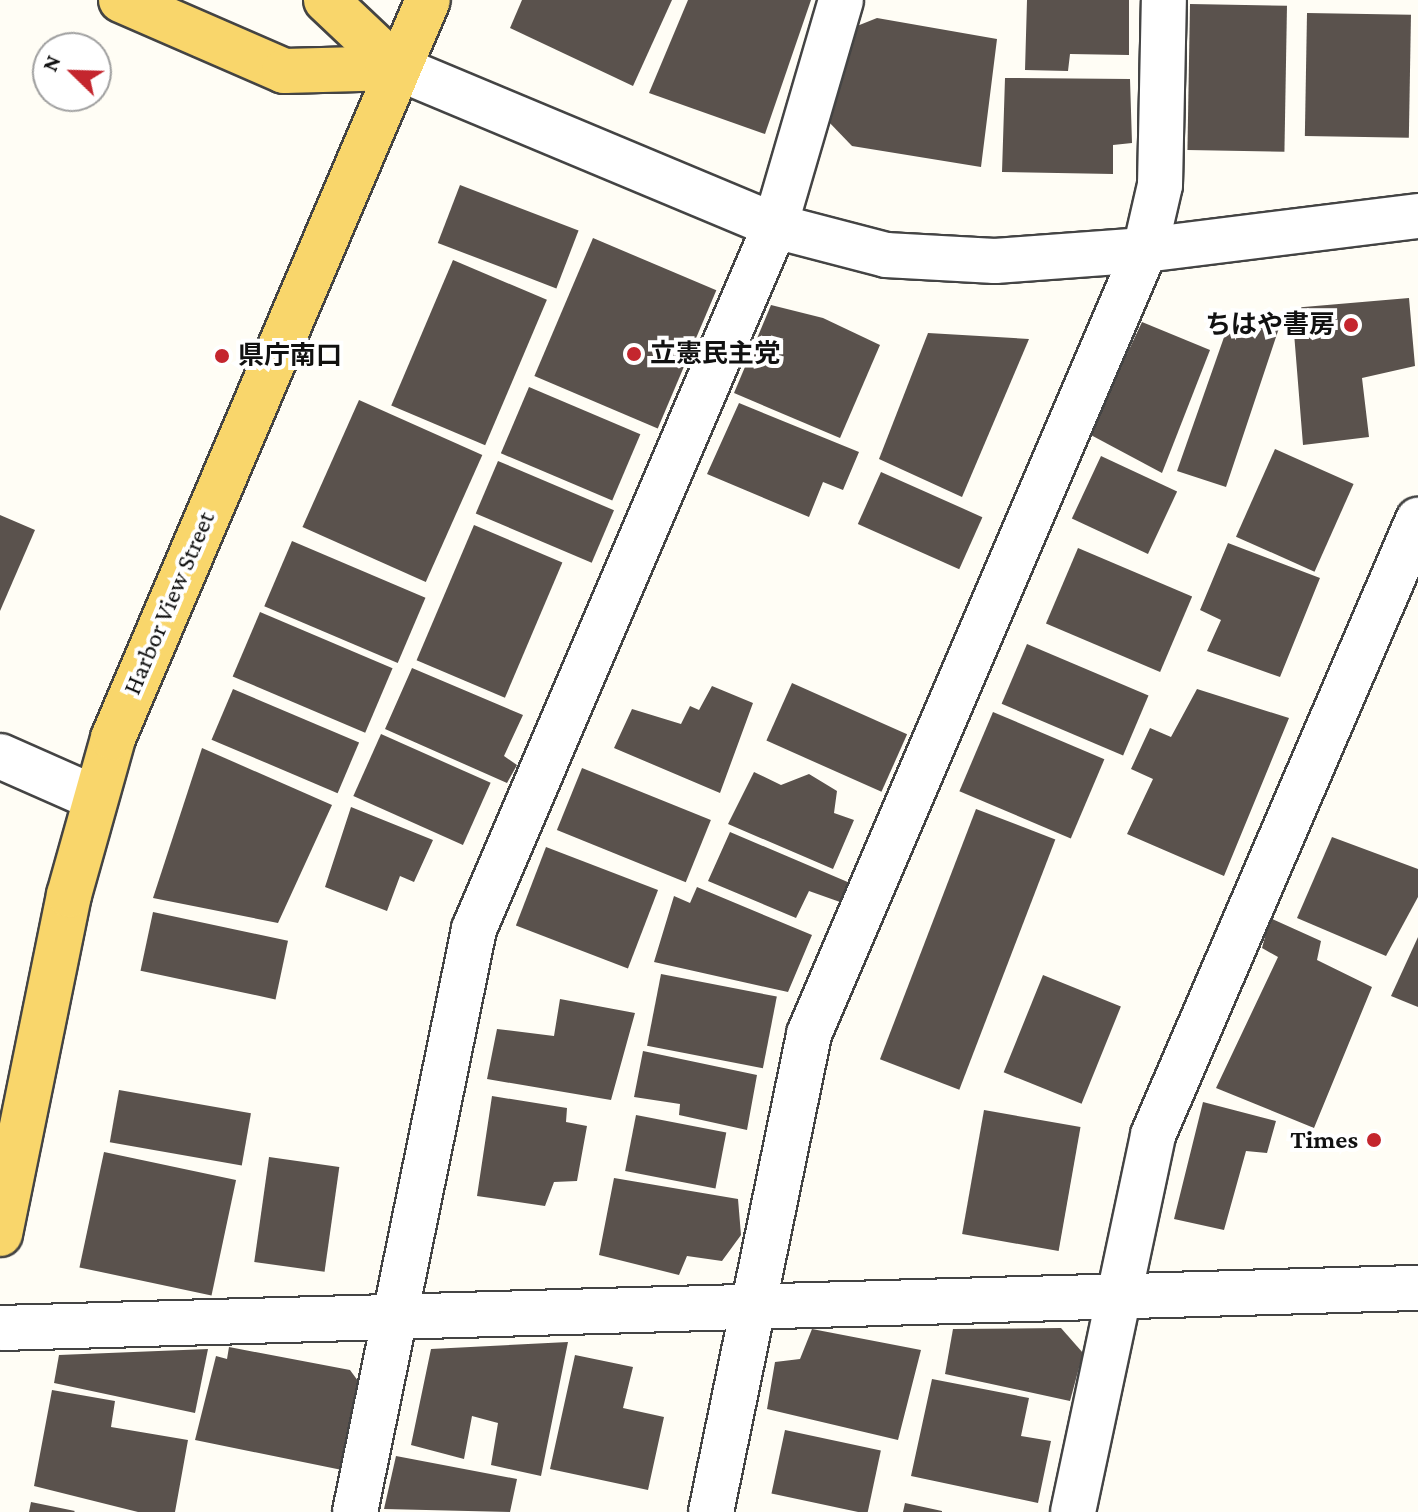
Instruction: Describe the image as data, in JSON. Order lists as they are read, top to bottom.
{
  "streets": {
    "main road": ["Harbor View Street"]
  },
  "places": [
    "ちはや書房",
    "立憲民主党",
    "県庁南口",
    "Times"
  ],
  "north": "top left"
}
